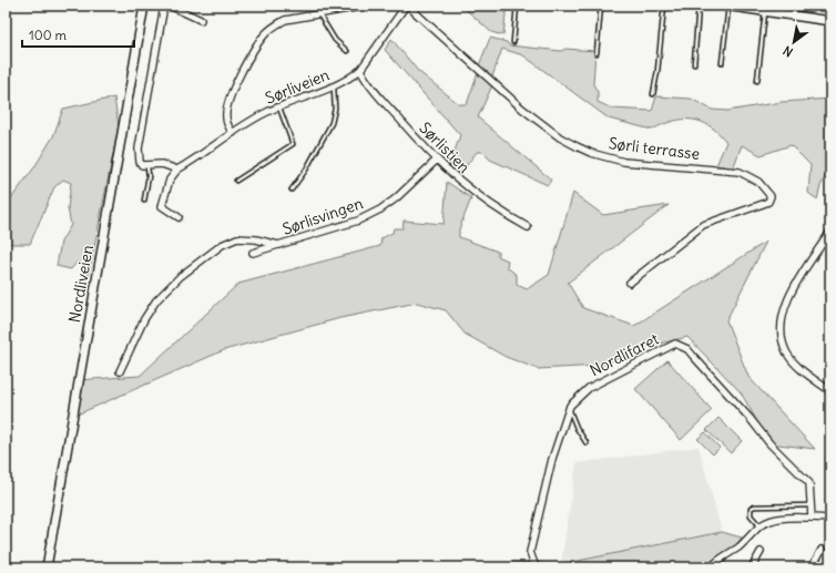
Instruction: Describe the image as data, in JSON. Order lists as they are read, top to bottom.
{
  "streets": {
    "main road": ["Nordliveien"],
    "street": [
      "Sørliveien",
      "Sørlistien",
      "Sørli terrasse",
      "Sørlisvingen",
      "Nordlifaret"
    ]
  },
  "crossings": [
    ["Sørliveien", "Sørlistien"],
    ["Sørlistien", "Sørlisvingen"]
  ],
  "scale_bar": "100 m",
  "north": "bottom left"
}
